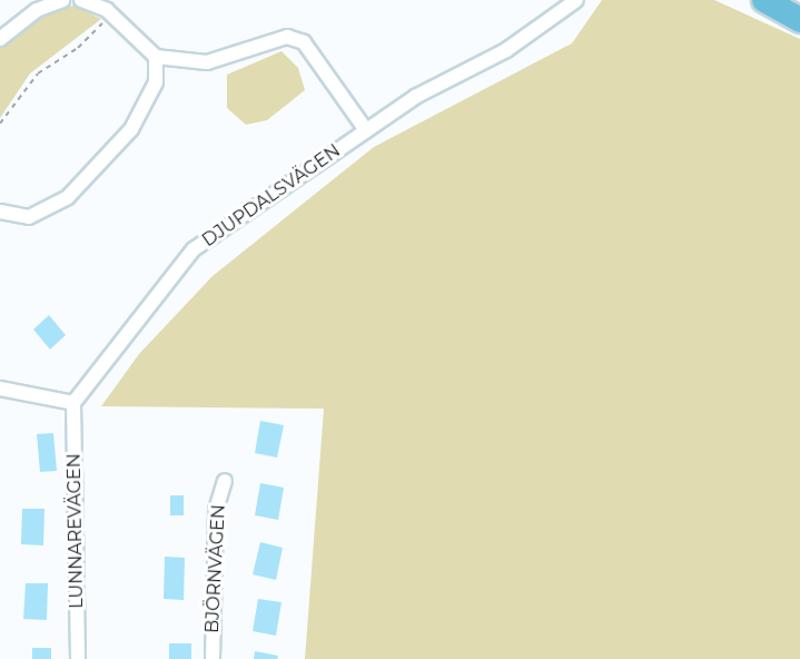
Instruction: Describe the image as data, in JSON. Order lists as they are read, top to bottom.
{
  "streets": {
    "street": ["DJUPDALSVÄGEN", "LUNNAREVÄGEN", "BJÖRNVÄGEN"]
  },
  "crossings": [
    ["DJUPDALSVÄGEN", "LUNNAREVÄGEN"]
  ]
}
